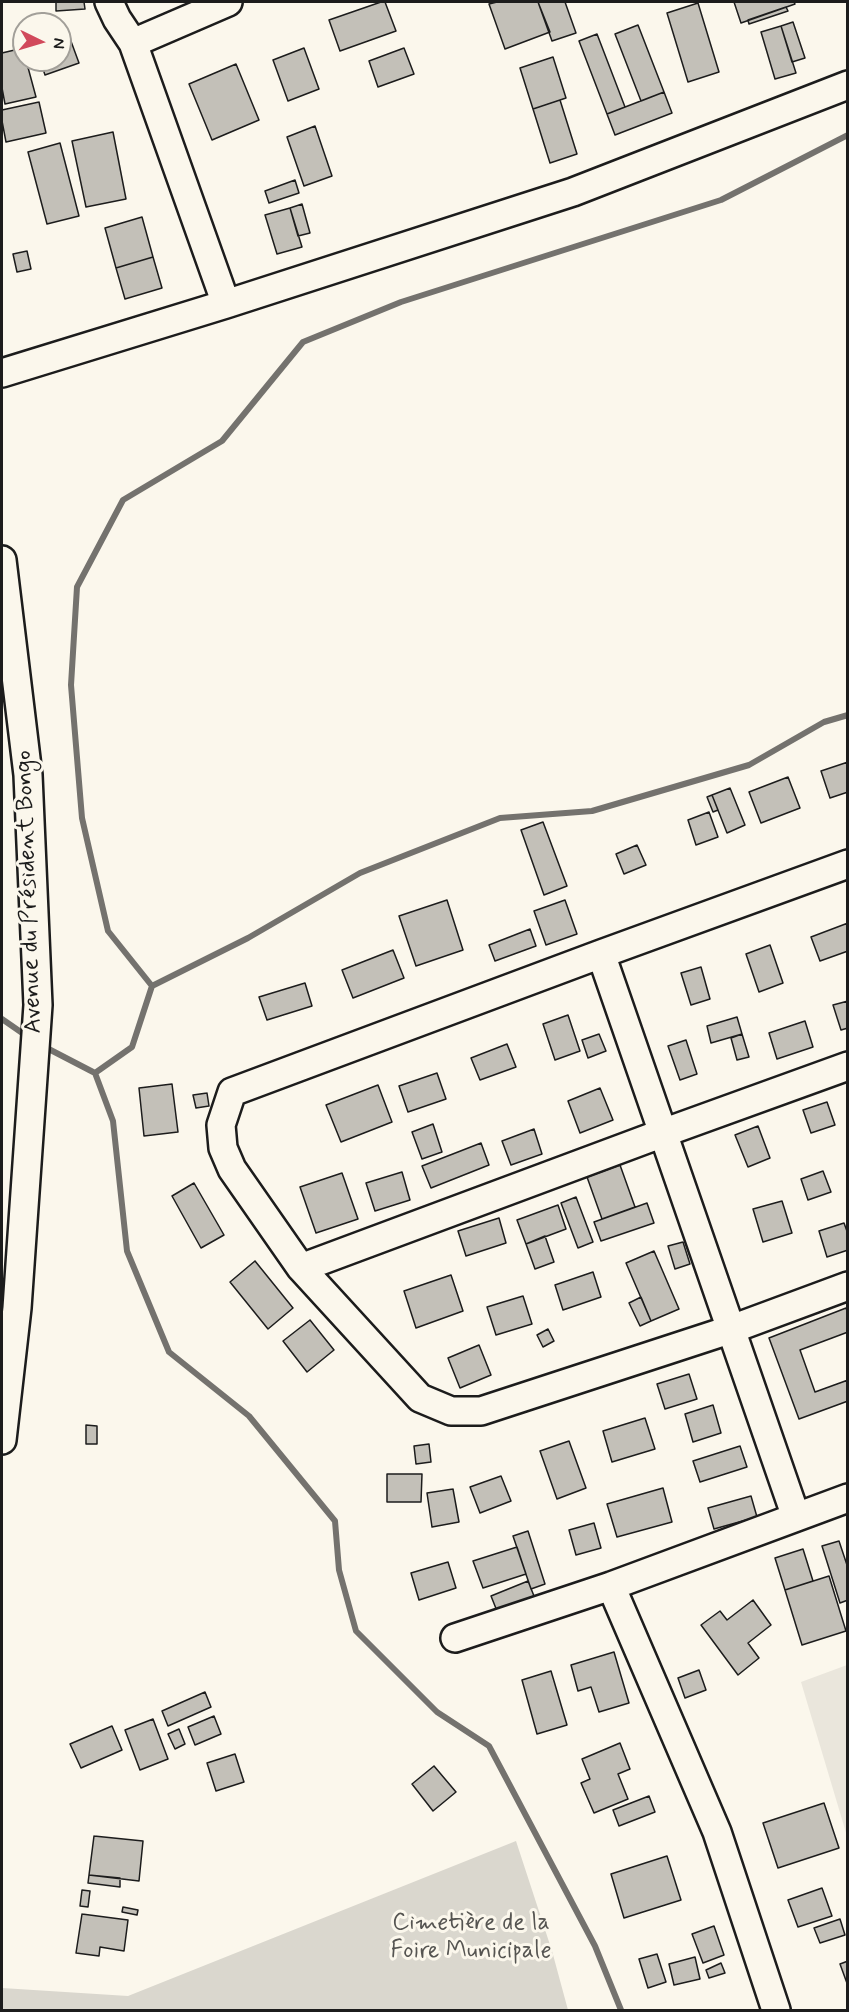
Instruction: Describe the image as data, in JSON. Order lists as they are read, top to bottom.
{
  "streets": {
    "street": ["Avenue du Président Bongo"]
  },
  "parks": ["Cimetière de la Foire Municipale"],
  "north": "right"
}
